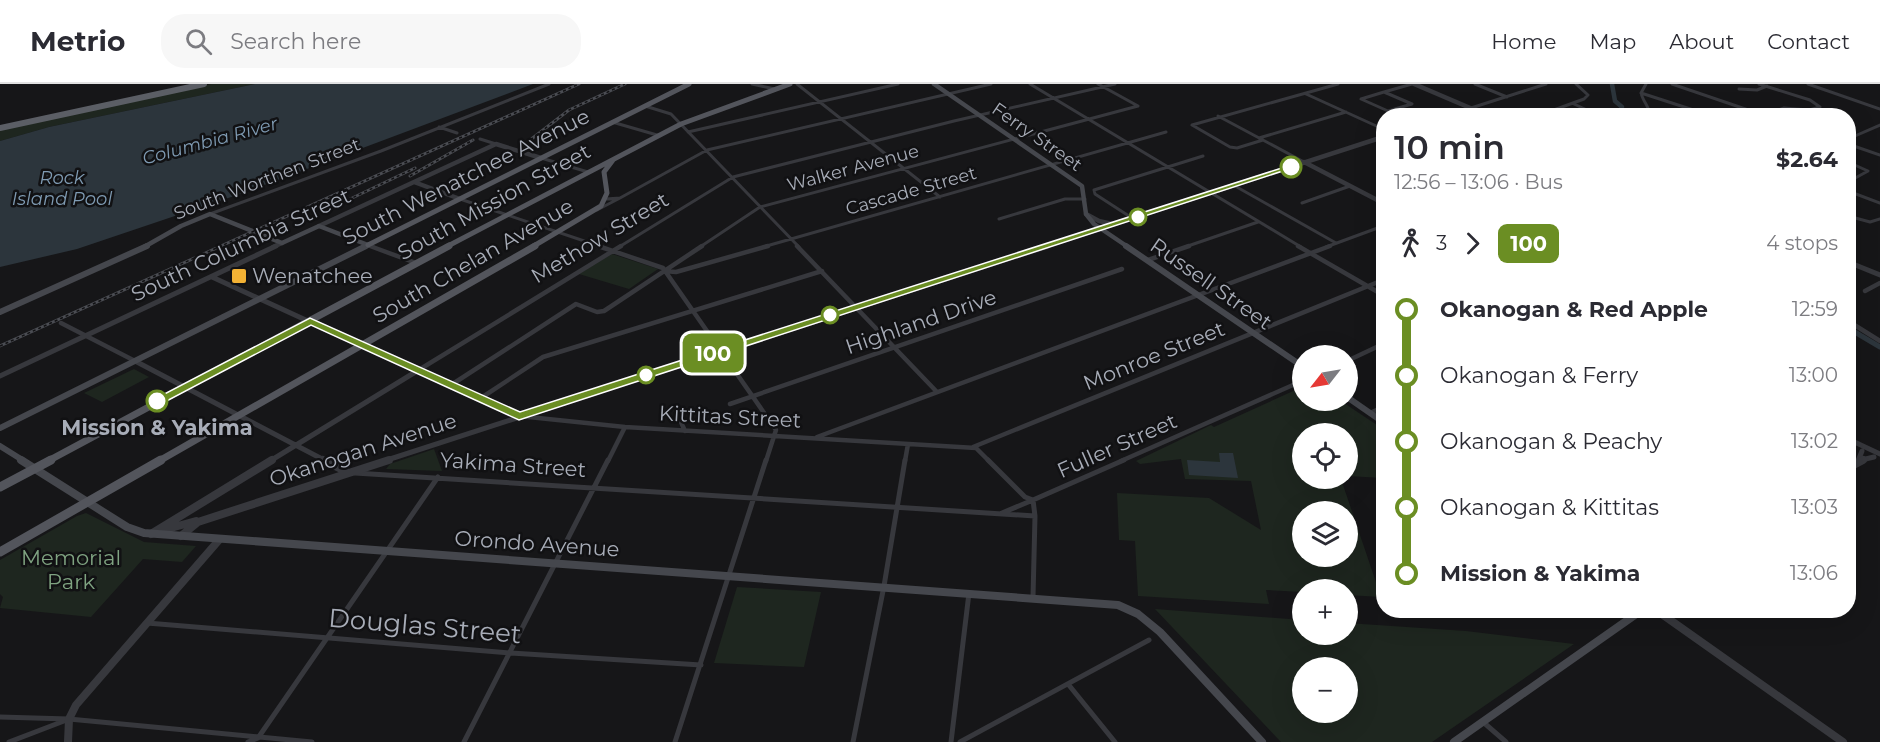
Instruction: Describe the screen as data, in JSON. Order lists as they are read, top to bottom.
{
  "streets": {
    "main road": [
      "Ferry Street",
      "South Wenatchee Avenue",
      "South Worthen Street",
      "South Mission Street",
      "South Columbia Street",
      "South Chelan Avenue",
      "Russell Street",
      "Orondo Avenue"
    ],
    "street": [
      "Walker Avenue",
      "Cascade Street",
      "Methow Street",
      "Highland Drive",
      "Monroe Street",
      "Kittitas Street",
      "Fuller Street",
      "Okanogan Avenue",
      "Yakima Street",
      "Douglas Street"
    ]
  },
  "crossings": [
    ["Ferry Street", "Walker Avenue"],
    ["Ferry Street", "Cascade Street"],
    ["Ferry Street", "Methow Street"],
    ["Ferry Street", "South Chelan Avenue"],
    ["Ferry Street", "Okanogan Avenue"],
    ["Walker Avenue", "Cascade Street"],
    ["Walker Avenue", "Methow Street"],
    ["Walker Avenue", "Kittitas Street"],
    ["South Wenatchee Avenue", "Kittitas Street"],
    ["South Wenatchee Avenue", "Yakima Street"],
    ["South Mission Street", "Kittitas Street"],
    ["South Mission Street", "Yakima Street"],
    ["South Mission Street", "Orondo Avenue"],
    ["Methow Street", "Kittitas Street"],
    ["Methow Street", "Yakima Street"],
    ["Methow Street", "Orondo Avenue"],
    ["South Columbia Street", "Kittitas Street"],
    ["South Columbia Street", "Yakima Street"],
    ["South Chelan Avenue", "Kittitas Street"],
    ["South Chelan Avenue", "Yakima Street"],
    ["South Chelan Avenue", "Orondo Avenue"],
    ["Russell Street", "Monroe Street"],
    ["Russell Street", "Kittitas Street"],
    ["Russell Street", "Okanogan Avenue"],
    ["Monroe Street", "Kittitas Street"],
    ["Kittitas Street", "Okanogan Avenue"],
    ["Fuller Street", "Yakima Street"],
    ["Okanogan Avenue", "Yakima Street"],
    ["Okanogan Avenue", "Orondo Avenue"]
  ],
  "water": ["Columbia River", "Rock Island Pool"],
  "parks": ["Memorial Park"],
  "places": {
    "transit": ["Wenatchee"],
    "other": ["Mission & Yakima"]
  },
  "lines": ["bus line 100"],
  "north": "bottom left",
  "page": {
    "header": "Metrio",
    "search": "Search here",
    "nav": [
      "Home",
      "Map",
      "About",
      "Contact"
    ],
    "on_map": "100",
    "heading": ["10 min", "12:56 – 13:06 · Bus", "$2.64"],
    "legs": ["3", "100", "4 stops"],
    "list": [
      {
        "name": "Okanogan & Red Apple",
        "value": "12:59"
      },
      {
        "name": "Okanogan & Ferry",
        "value": "13:00"
      },
      {
        "name": "Okanogan & Peachy",
        "value": "13:02"
      },
      {
        "name": "Okanogan & Kittitas",
        "value": "13:03"
      },
      {
        "name": "Mission & Yakima",
        "value": "13:06"
      }
    ],
    "map_buttons": ["+", "−"]
  }
}
